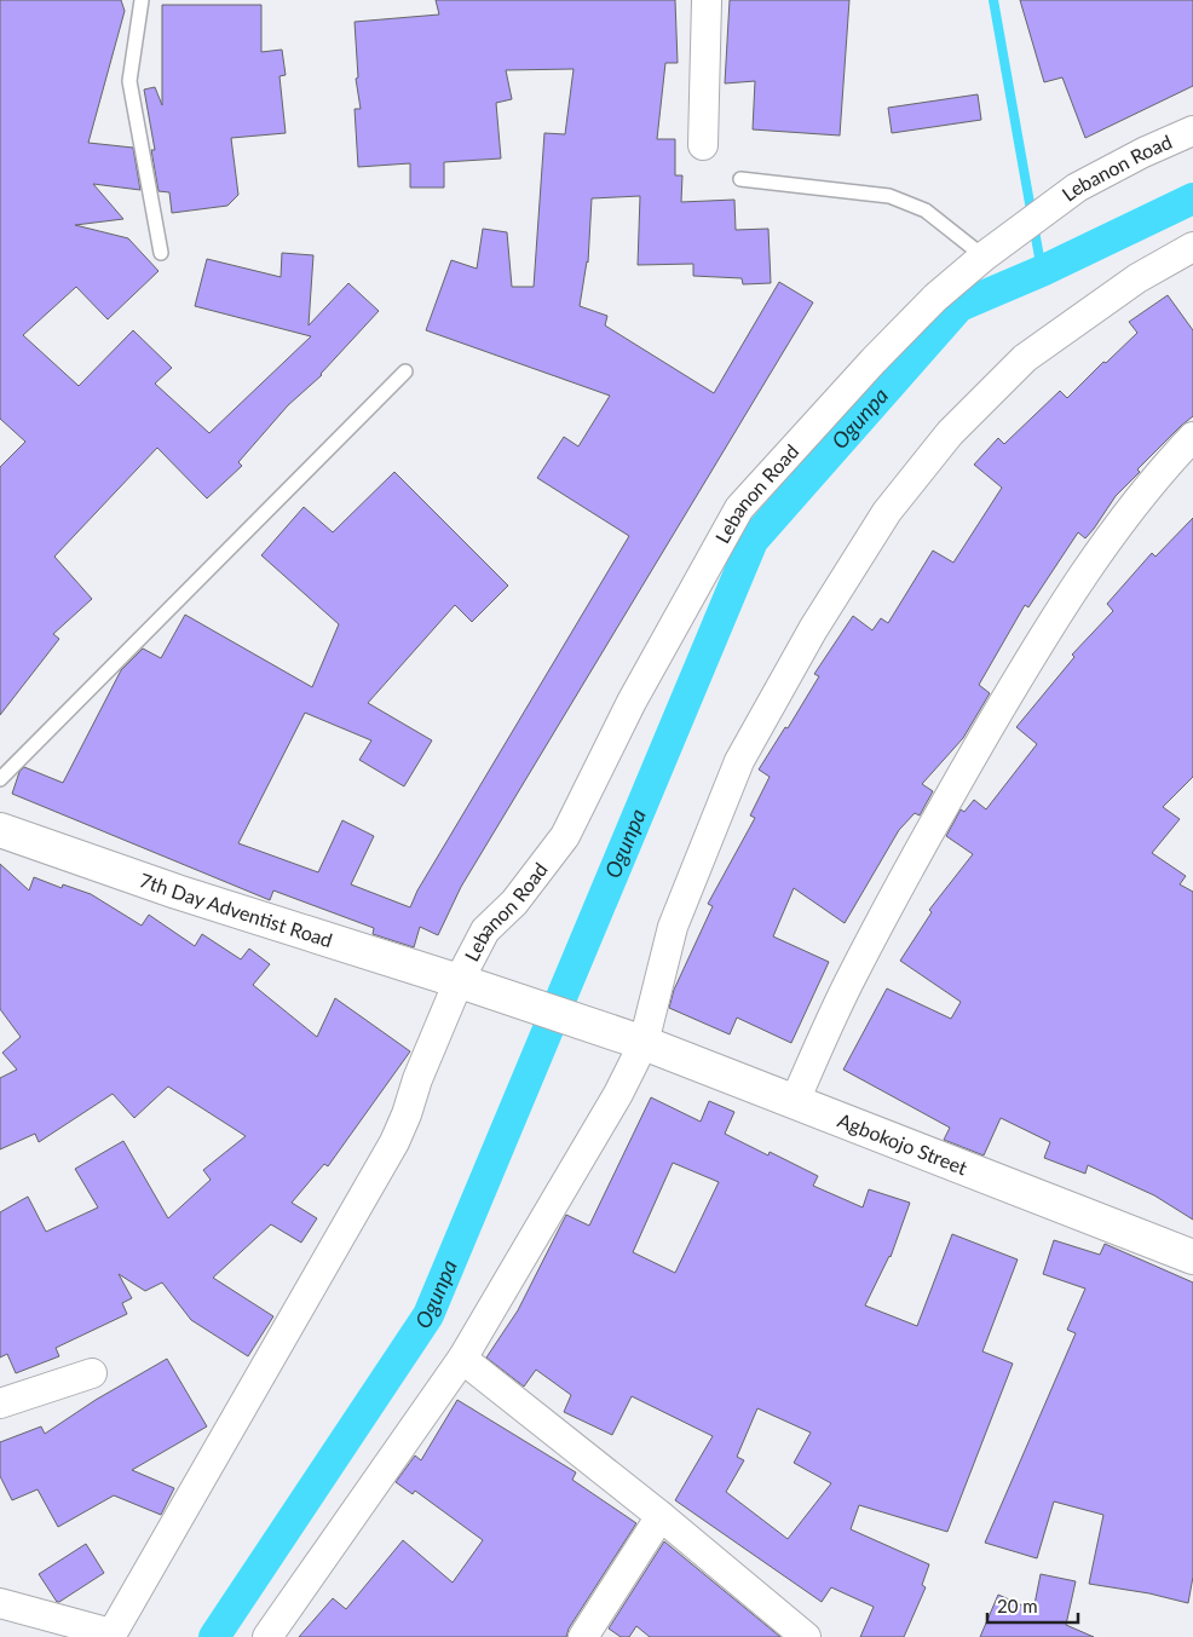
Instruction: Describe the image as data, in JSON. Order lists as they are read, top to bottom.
{
  "streets": {
    "street": ["Lebanon Road", "7th Day Adventist Road", "Agbokojo Street"]
  },
  "crossings": [
    ["Lebanon Road", "7th Day Adventist Road"],
    ["7th Day Adventist Road", "Agbokojo Street"]
  ],
  "water": ["Ogunpa"],
  "scale_bar": "20 m"
}
